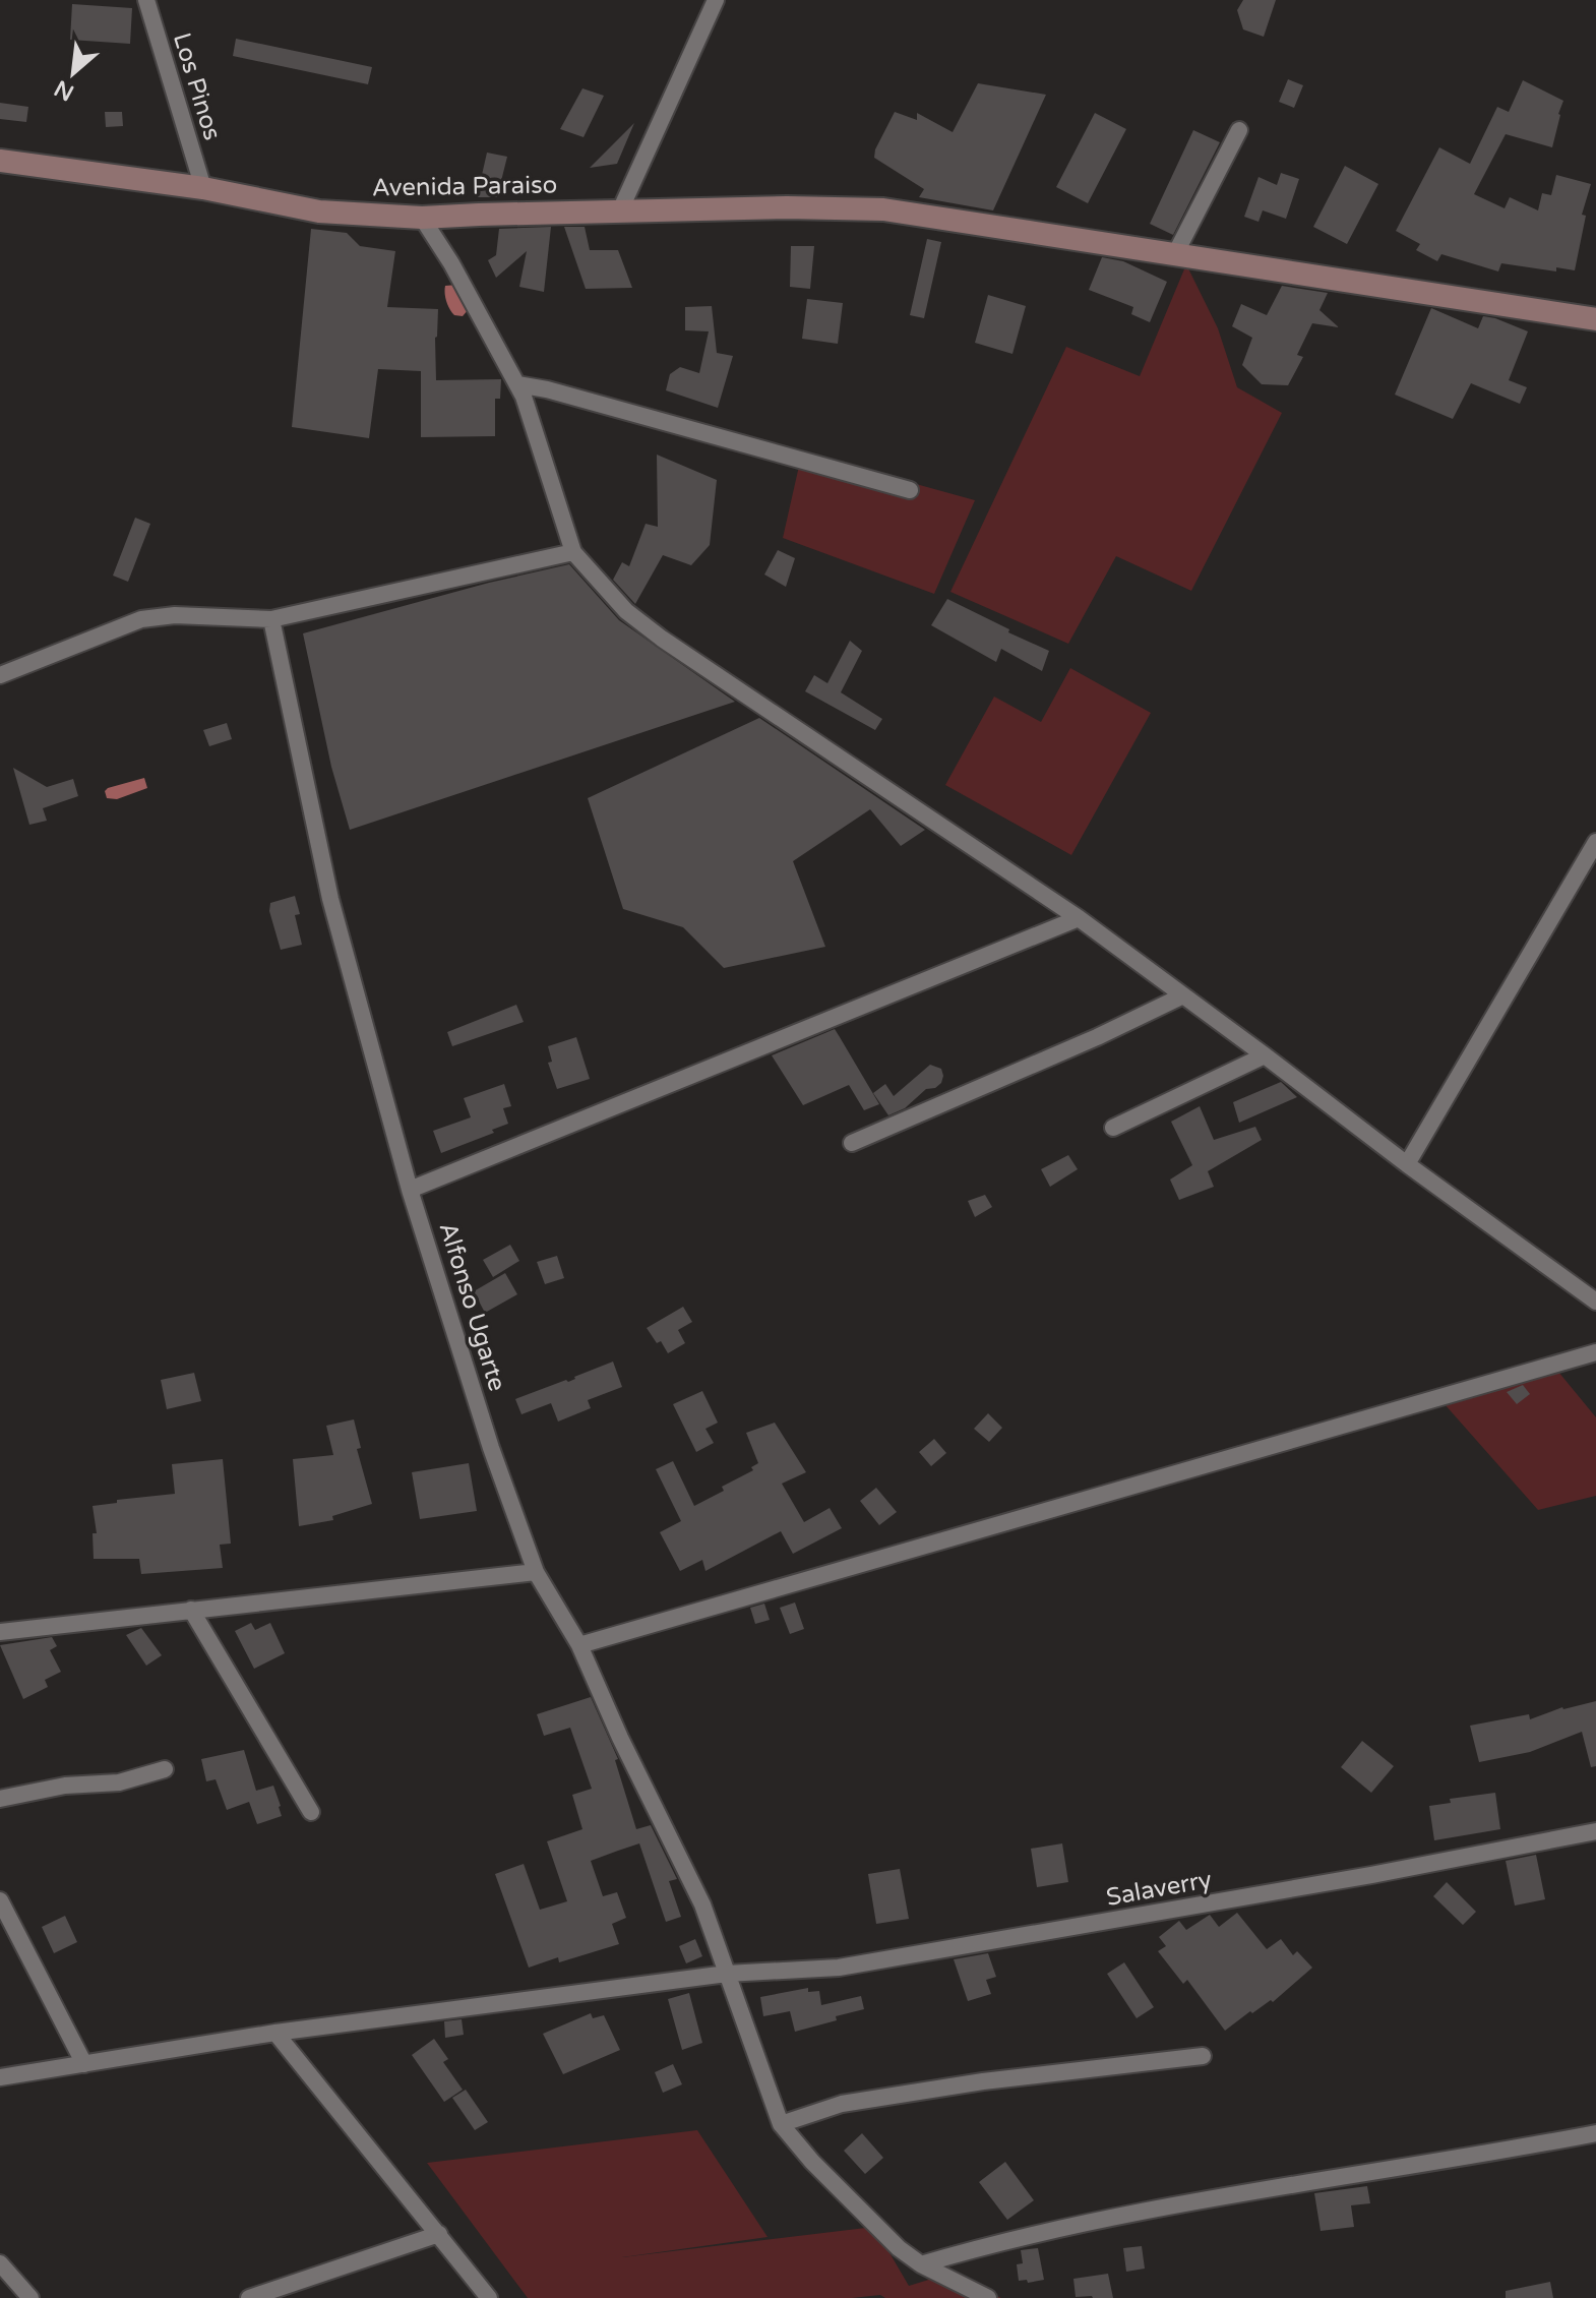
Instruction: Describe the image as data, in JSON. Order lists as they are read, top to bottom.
{
  "streets": {
    "main road": ["Avenida Paraiso"],
    "street": ["Los Pinos", "Alfonso Ugarte", "Salaverry"]
  },
  "crossings": [
    ["Los Pinos", "Avenida Paraiso"],
    ["Alfonso Ugarte", "Salaverry"]
  ],
  "north": "bottom left"
}
